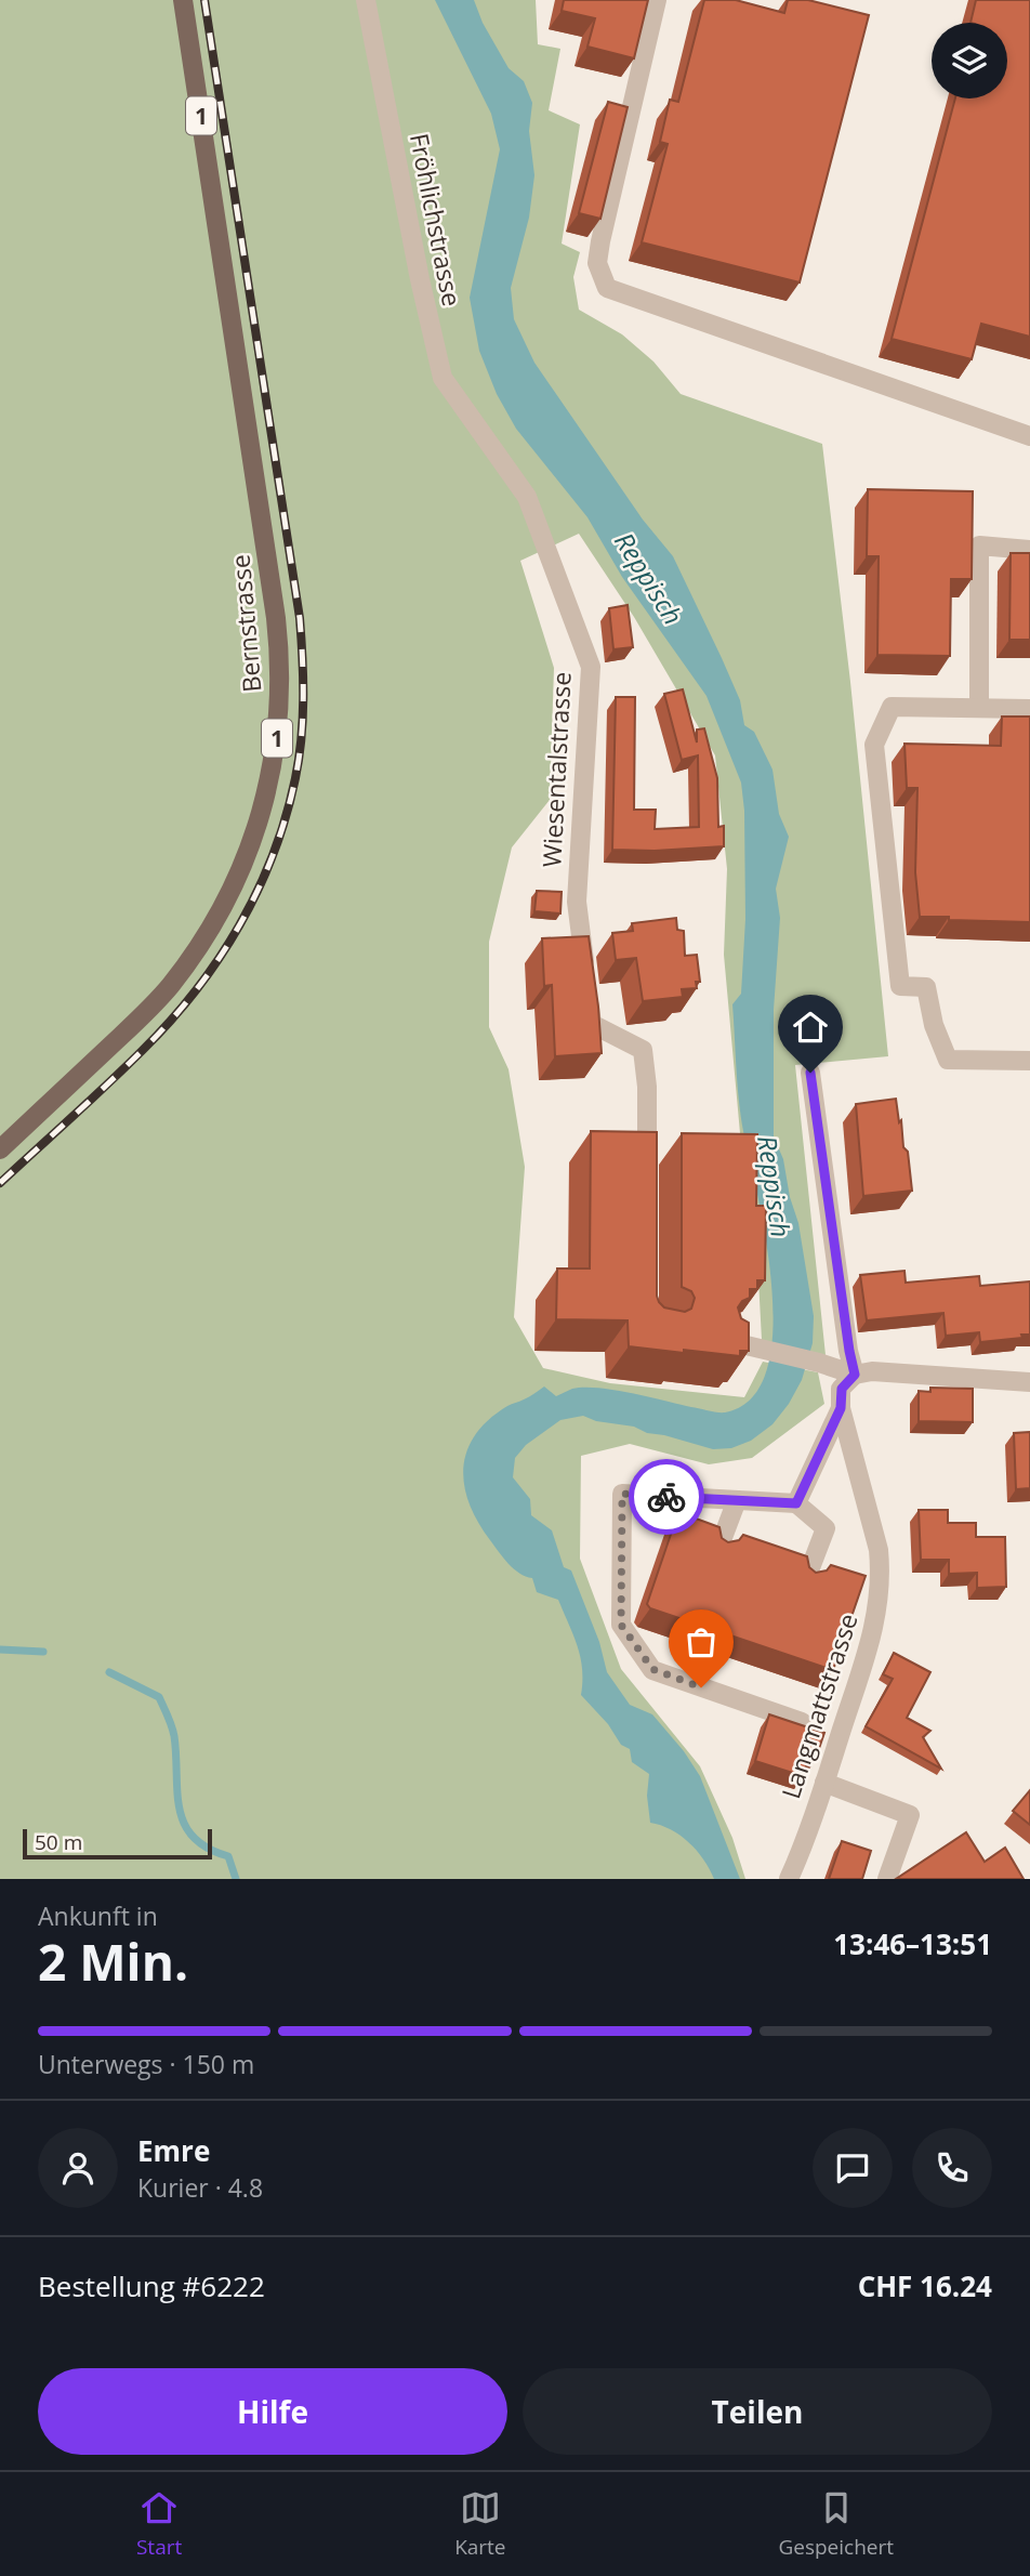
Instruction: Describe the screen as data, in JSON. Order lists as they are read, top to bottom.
{
  "streets": {
    "main road": ["1", "Bernstrasse"],
    "street": ["Fröhlichstrasse", "Wiesentalstrasse", "Langmattstrasse"]
  },
  "crossings": [
    ["Fröhlichstrasse", "Wiesentalstrasse"]
  ],
  "water": ["Reppisch"],
  "scale_bar": "50 m",
  "page": {
    "scale": "50 m",
    "heading": ["2 Min.", "Ankunft in", "13:46–13:51"],
    "panel": [
      "Emre",
      "Kurier · 4.8",
      "Bestellung #6222",
      "CHF 16.24"
    ],
    "bar": "Unterwegs · 150 m",
    "buttons": ["Hilfe", "Teilen"],
    "tabs": ["Start", "Karte", "Gespeichert"]
  }
}
